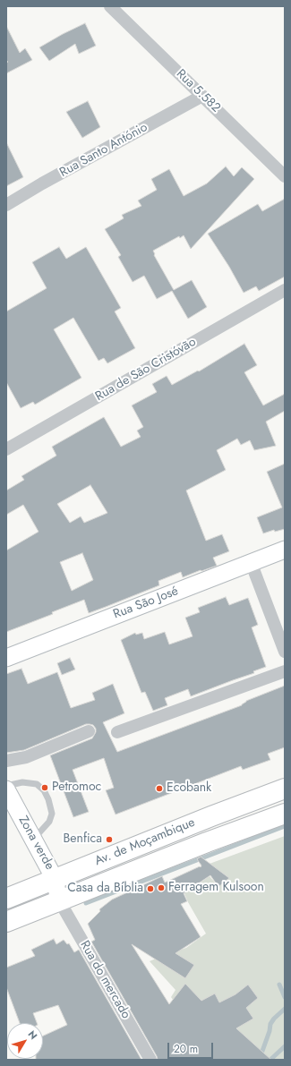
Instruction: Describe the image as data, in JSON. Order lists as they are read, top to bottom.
{
  "streets": {
    "highway": ["Av. de Moçambique"],
    "street": [
      "Rua 5.582",
      "Rua Santo António",
      "Rua de São Cristóvão",
      "Rua São José",
      "Zona verde",
      "Rua do mercado"
    ]
  },
  "crossings": [
    ["Rua 5.582", "Rua Santo António"],
    ["Av. de Moçambique", "Zona verde"],
    ["Av. de Moçambique", "Rua do mercado"],
    ["Zona verde", "Rua do mercado"]
  ],
  "places": [
    "Petromoc",
    "Ecobank",
    "Benfica",
    "Ferragem Kulsoon",
    "Casa da Bíblia"
  ],
  "scale_bar": "20 m",
  "north": "top right"
}
